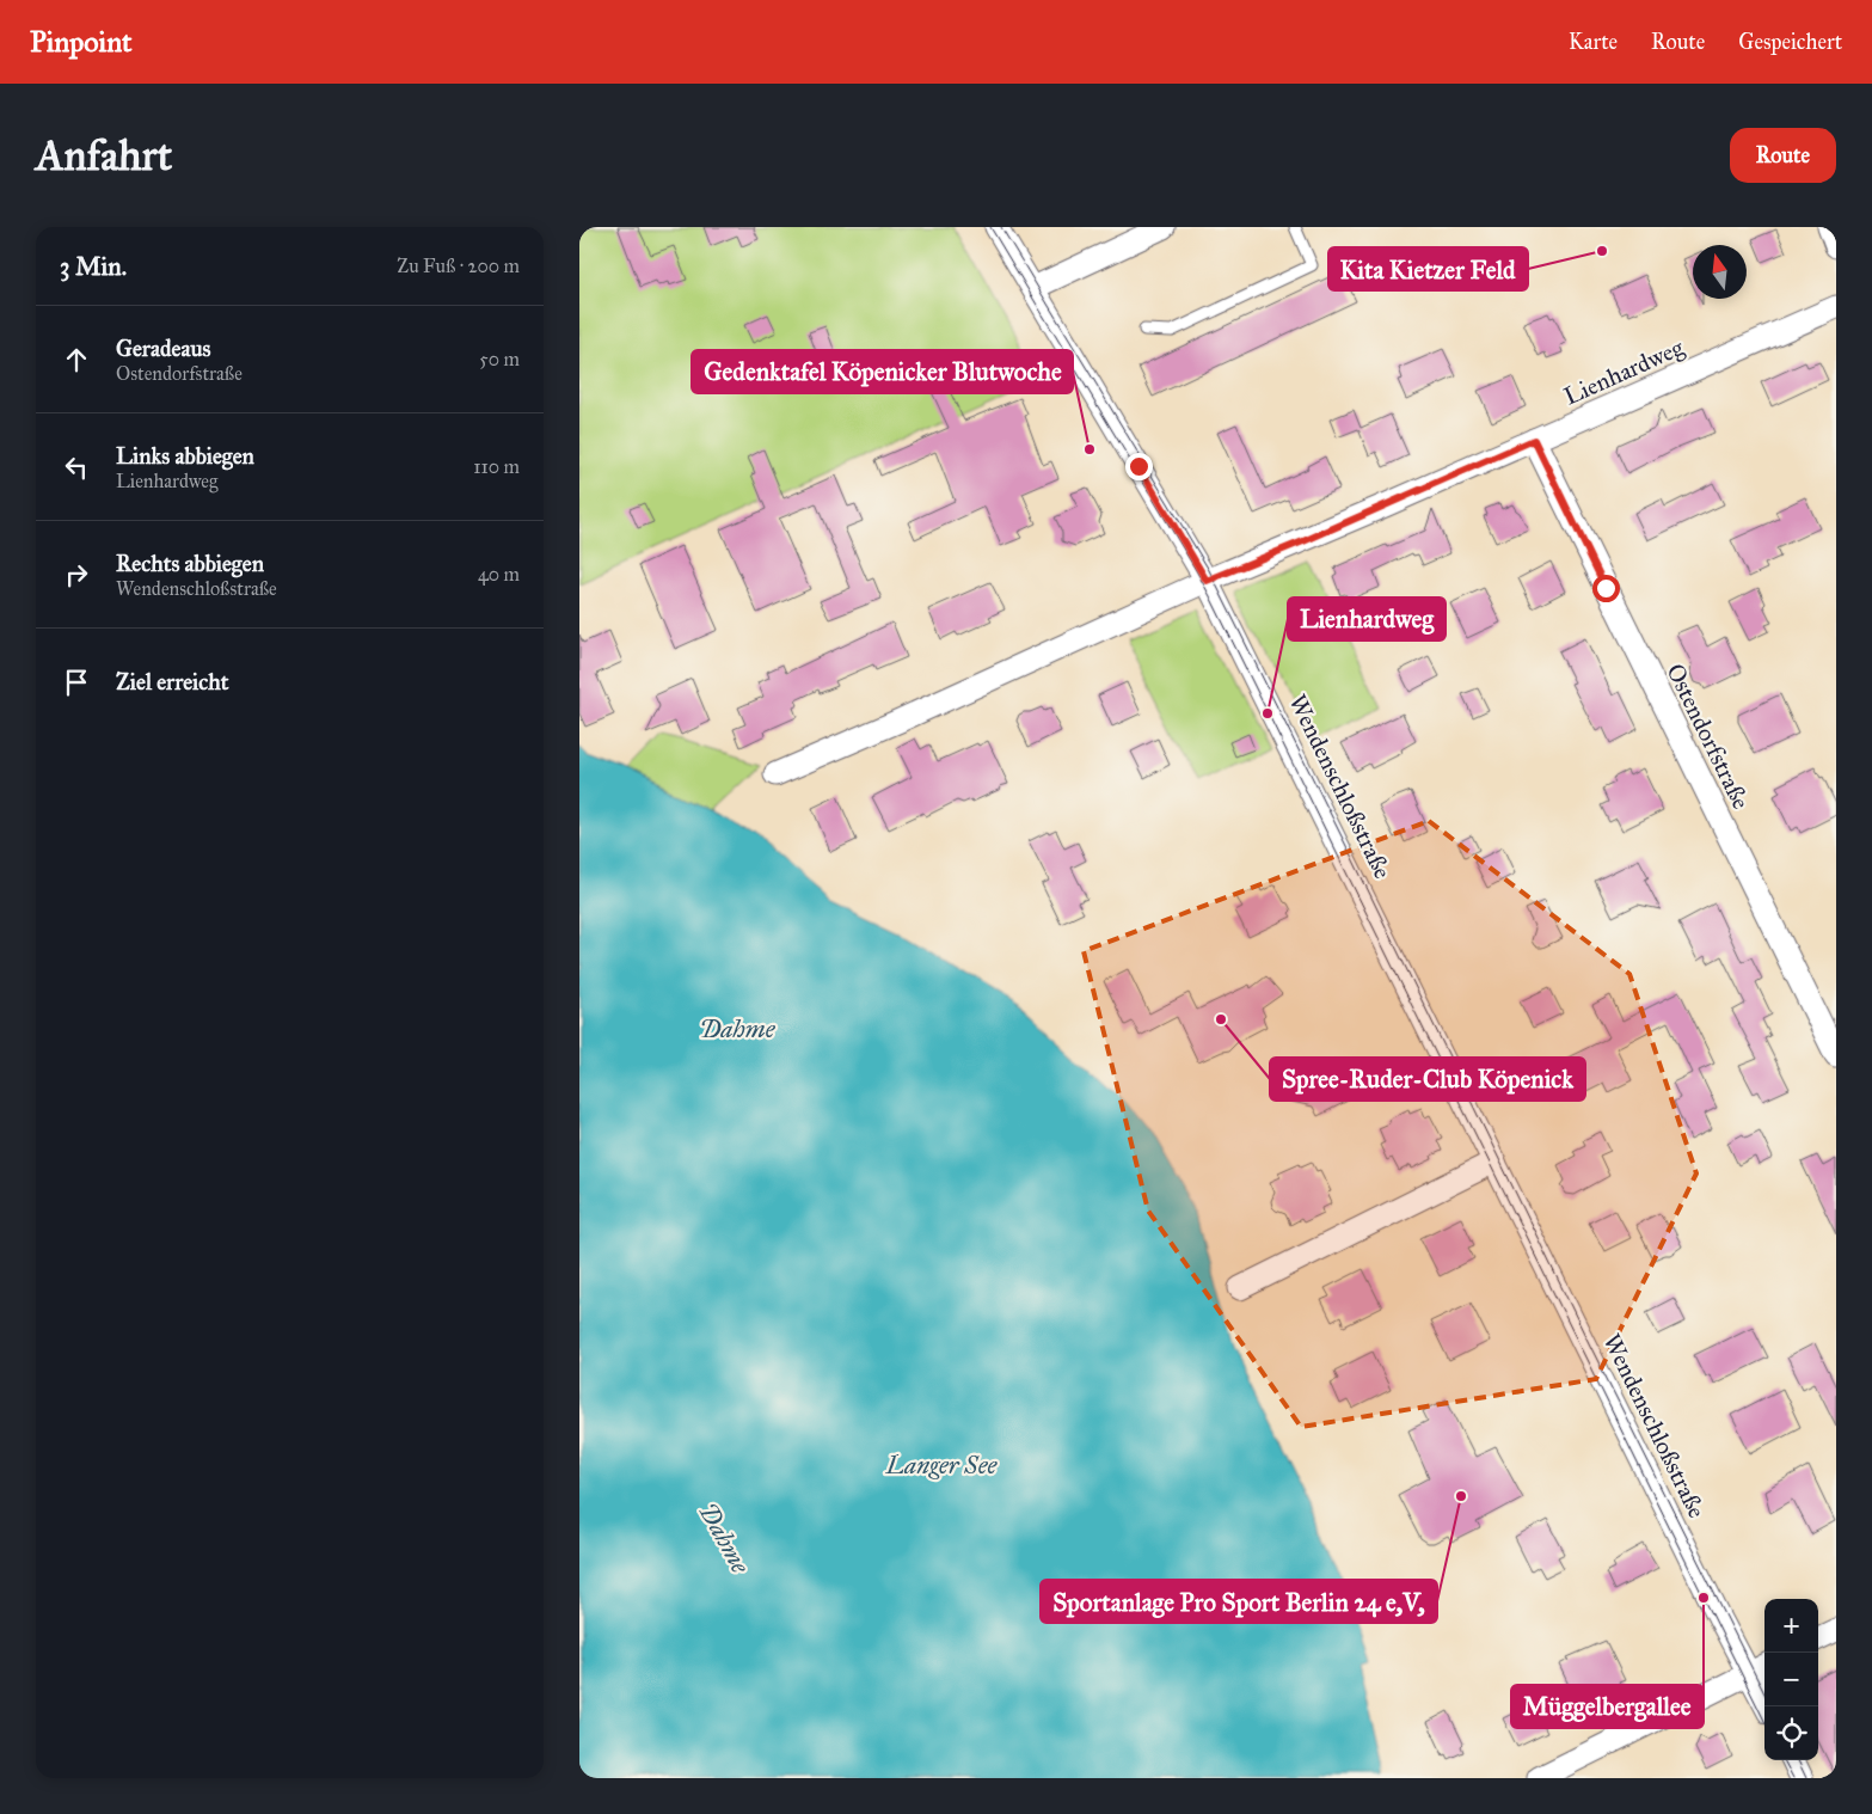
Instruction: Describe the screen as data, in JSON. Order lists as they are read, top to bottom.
{
  "streets": {
    "street": ["Lienhardweg", "Ostendorfstraße", "Wendenschloßstraße"]
  },
  "crossings": [
    ["Lienhardweg", "Ostendorfstraße"],
    ["Lienhardweg", "Wendenschloßstraße"]
  ],
  "water": ["Dahme", "Langer See"],
  "places": [
    "Kita Kietzer Feld",
    "Gedenktafel Köpenicker Blutwoche",
    "Lienhardweg",
    "Spree-Ruder-Club Köpenick",
    "Sportanlage Pro Sport Berlin 24 e,V,",
    "Müggelbergallee"
  ],
  "north": "top",
  "page": {
    "header": "Pinpoint",
    "nav": ["Karte", "Route", "Gespeichert"],
    "buttons": "Route",
    "title": "Anfahrt",
    "heading": ["3 Min.", "Zu Fuß · 200 m"],
    "list": [
      ["Geradeaus", "Ostendorfstraße", "50 m"],
      ["Links abbiegen", "Lienhardweg", "110 m"],
      ["Rechts abbiegen", "Wendenschloßstraße", "40 m"],
      "Ziel erreicht"
    ],
    "map_buttons": ["+", "−"]
  }
}
